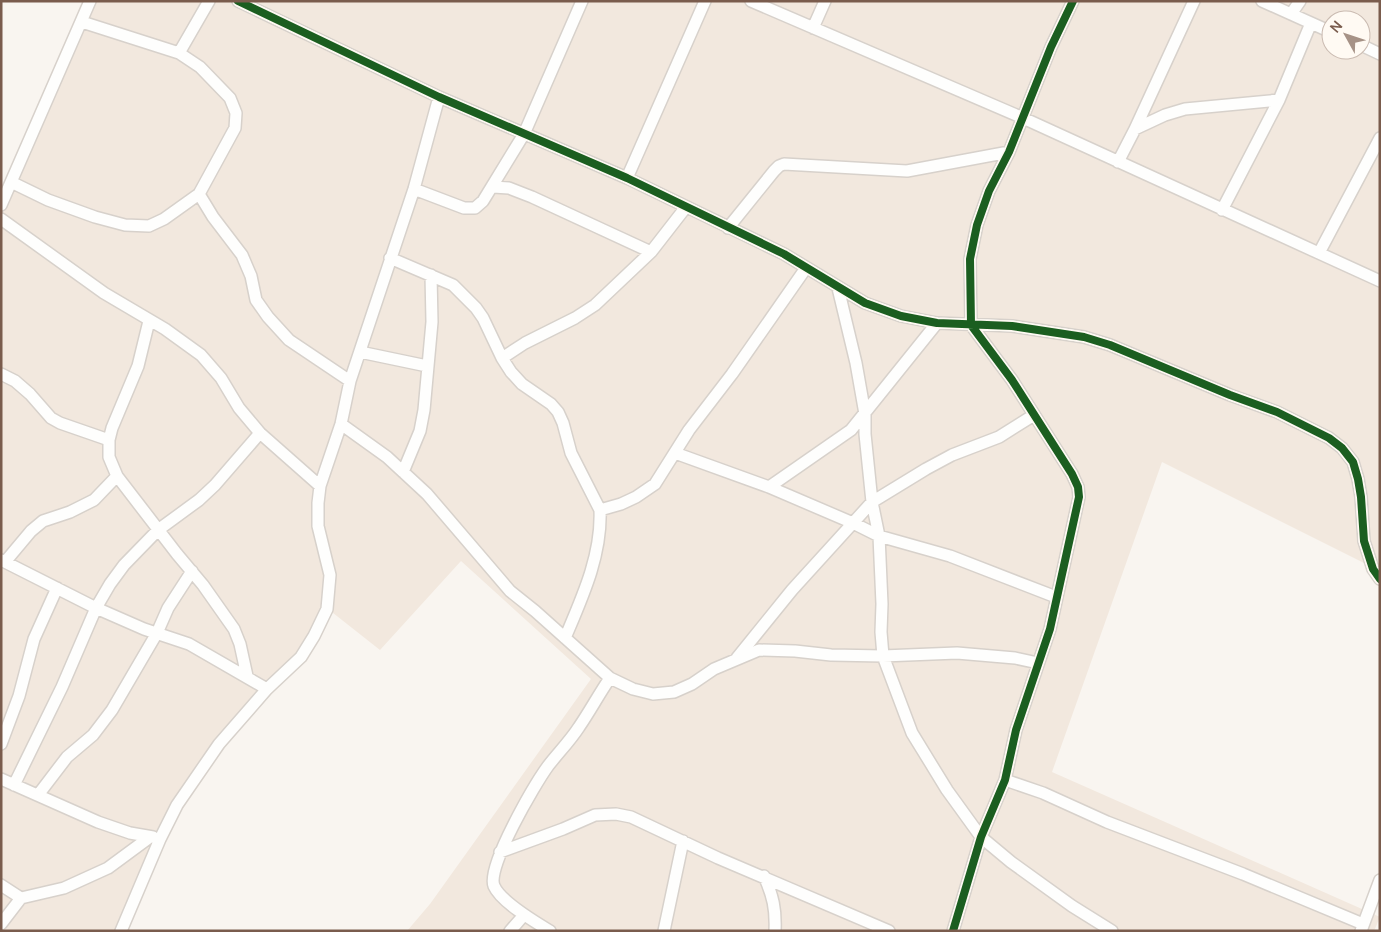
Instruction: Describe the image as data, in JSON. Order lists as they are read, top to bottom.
{
  "north": "top left"
}
